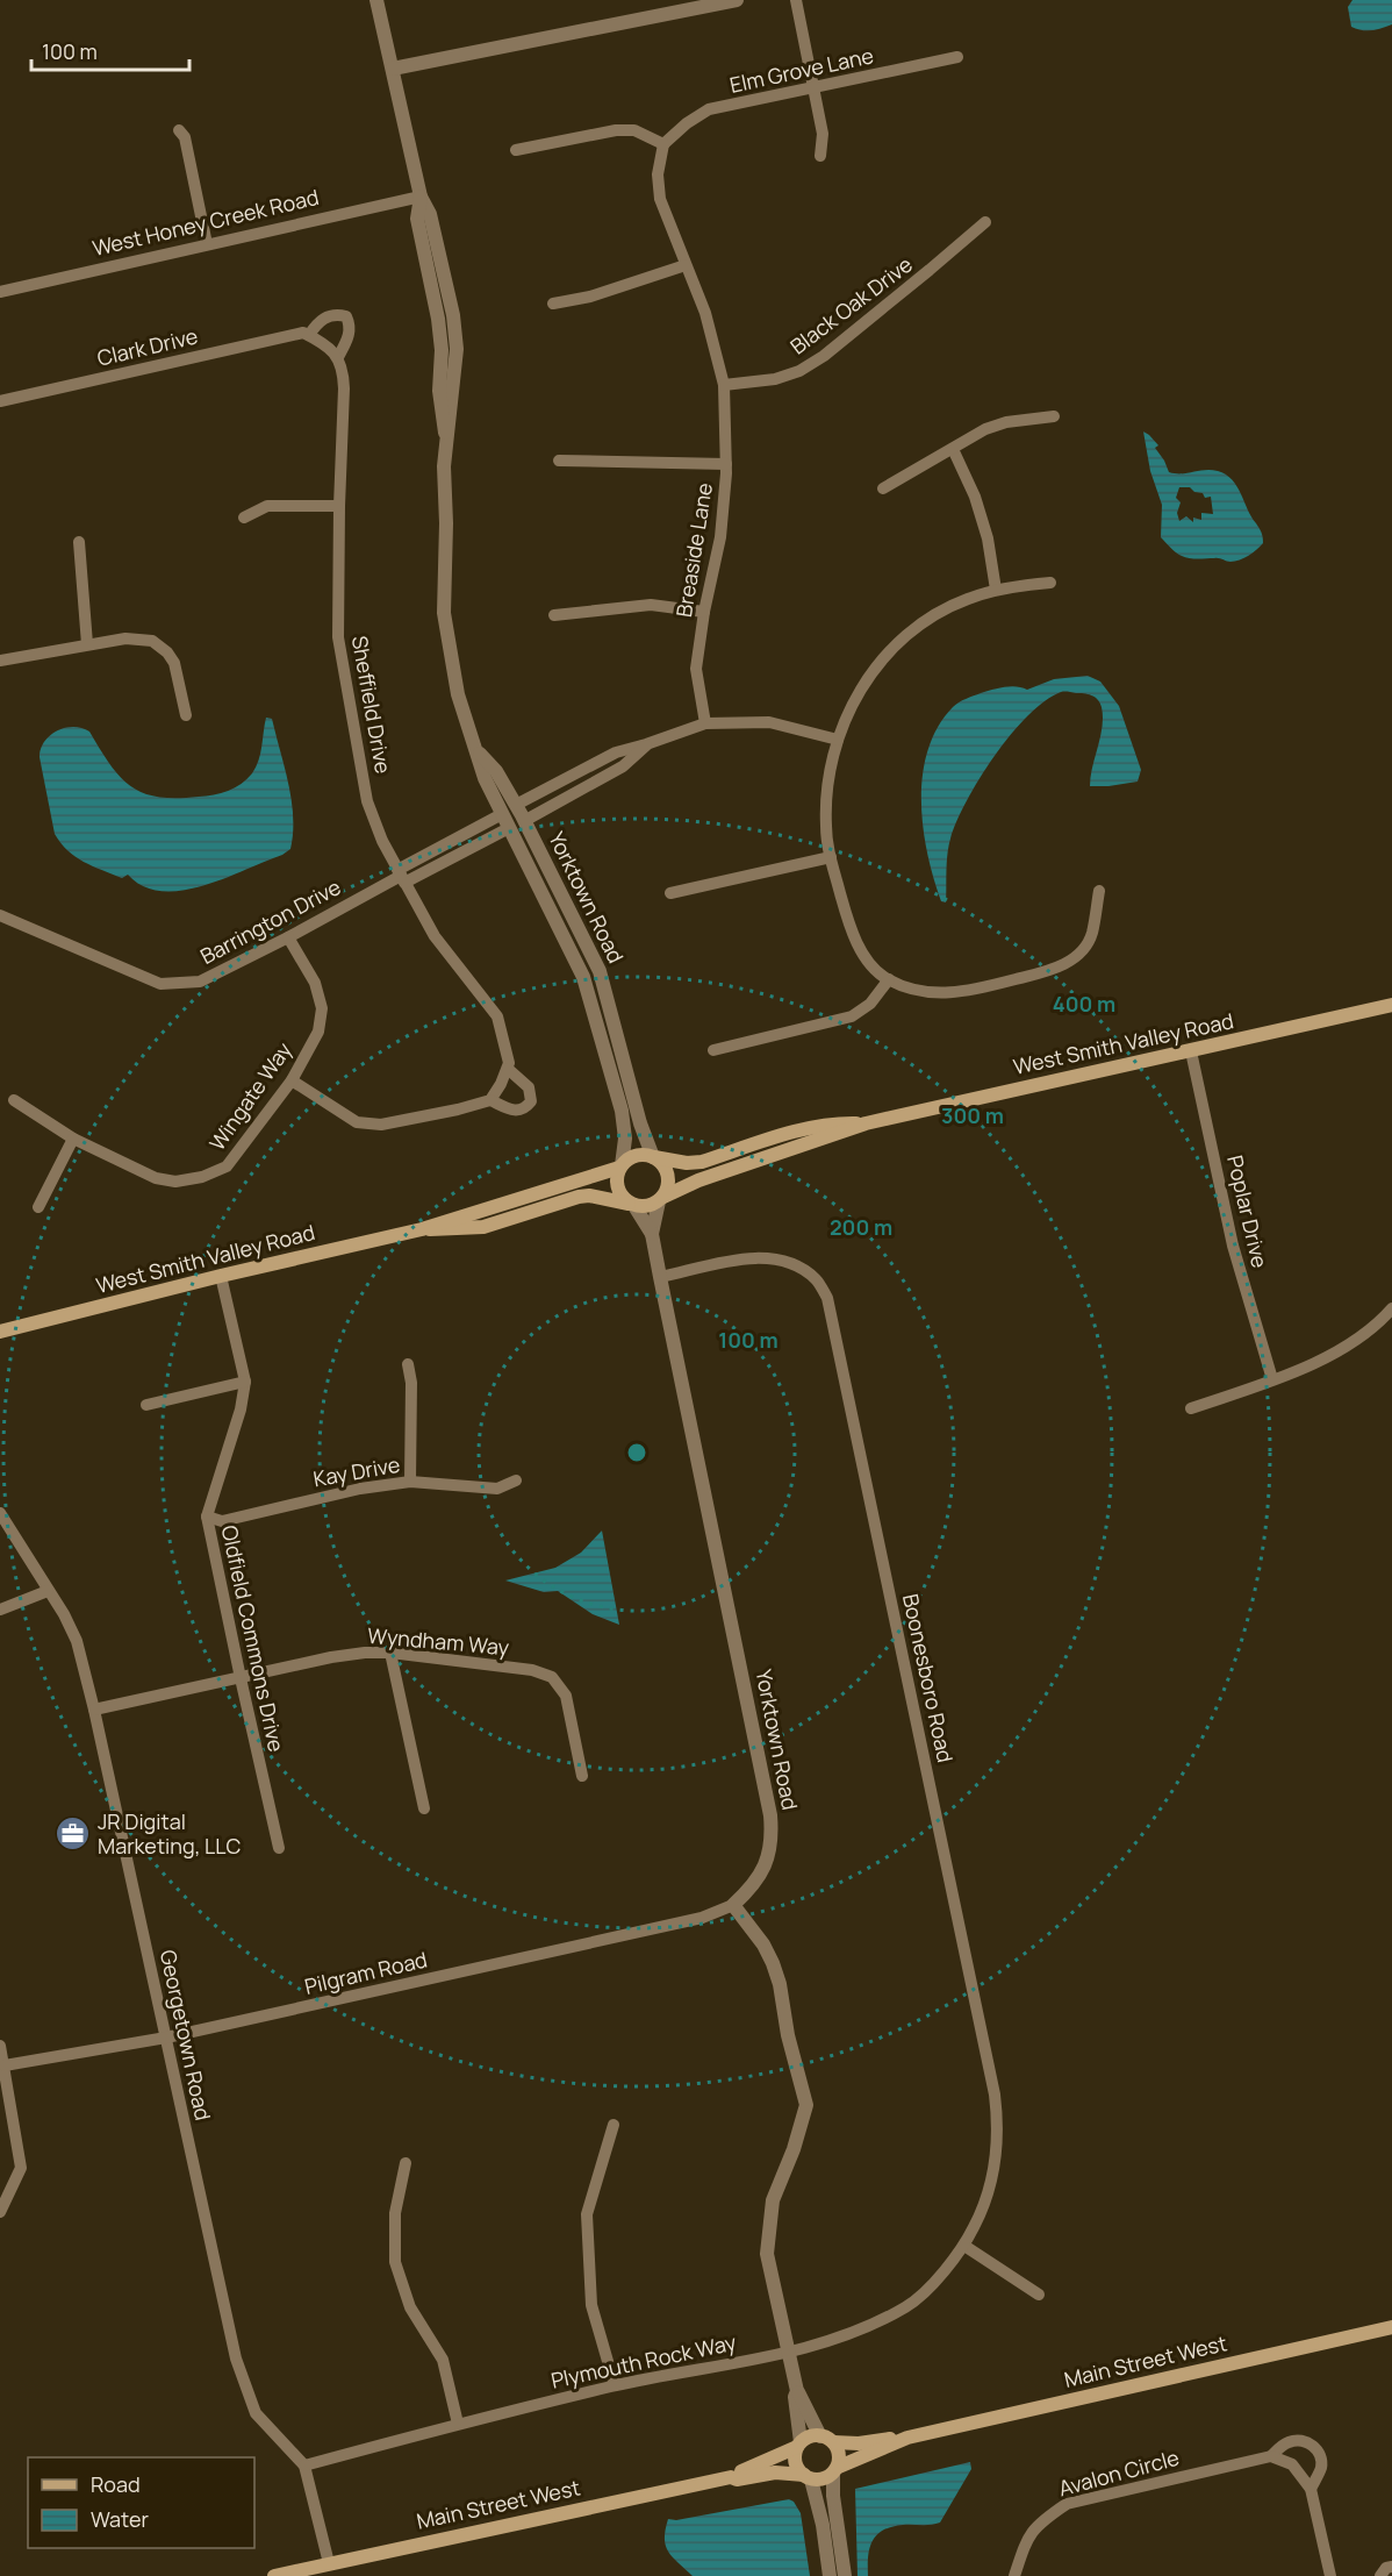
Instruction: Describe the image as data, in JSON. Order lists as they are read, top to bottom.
{
  "streets": {
    "main road": ["West Smith Valley Road", "Main Street West"],
    "street": [
      "Elm Grove Lane",
      "West Honey Creek Road",
      "Black Oak Drive",
      "Clark Drive",
      "Breaside Lane",
      "Sheffield Drive",
      "Yorktown Road",
      "Barrington Drive",
      "Wingate Way",
      "Poplar Drive",
      "Kay Drive",
      "Oldfield Commons Drive",
      "Wyndham Way",
      "Boonesboro Road",
      "Pilgram Road",
      "Georgetown Road",
      "Plymouth Rock Way",
      "Avalon Circle"
    ]
  },
  "crossings": [
    ["Elm Grove Lane", "Breaside Lane"],
    ["West Honey Creek Road", "Yorktown Road"],
    ["Black Oak Drive", "Breaside Lane"],
    ["Sheffield Drive", "Barrington Drive"],
    ["Yorktown Road", "West Smith Valley Road"],
    ["Yorktown Road", "Boonesboro Road"],
    ["Yorktown Road", "Pilgram Road"],
    ["Barrington Drive", "Wingate Way"],
    ["West Smith Valley Road", "Poplar Drive"],
    ["West Smith Valley Road", "Oldfield Commons Drive"],
    ["Kay Drive", "Oldfield Commons Drive"],
    ["Oldfield Commons Drive", "Wyndham Way"],
    ["Wyndham Way", "Georgetown Road"],
    ["Boonesboro Road", "Plymouth Rock Way"],
    ["Pilgram Road", "Georgetown Road"],
    ["Georgetown Road", "Plymouth Rock Way"],
    ["Georgetown Road", "Main Street West"]
  ],
  "places": {
    "office": ["JR Digital Marketing, LLC"]
  },
  "legend": ["Road", "Water"],
  "scale_bar": "100 m",
  "rings": [
    "400 m",
    "300 m",
    "200 m",
    "100 m"
  ]
}
